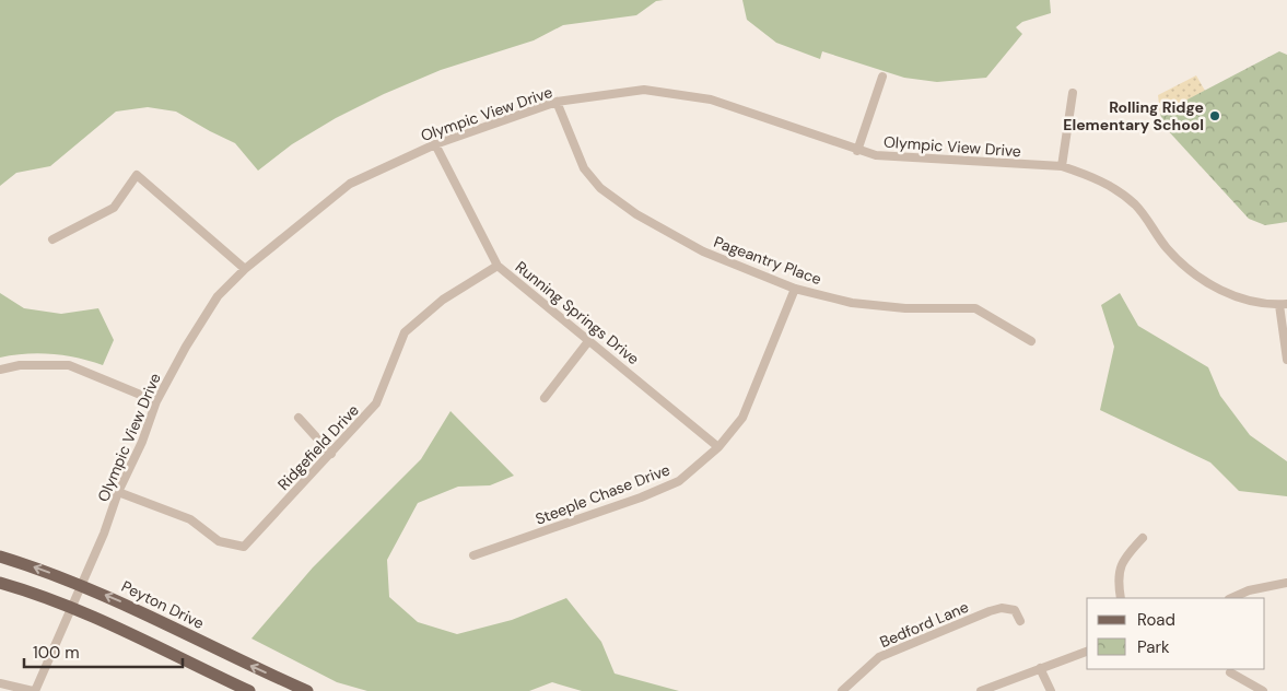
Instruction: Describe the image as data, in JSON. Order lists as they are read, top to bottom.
{
  "streets": {
    "main road": ["Peyton Drive"],
    "street": [
      "Olympic View Drive",
      "Pageantry Place",
      "Running Springs Drive",
      "Ridgefield Drive",
      "Steeple Chase Drive",
      "Bedford Lane"
    ]
  },
  "crossings": [
    ["Olympic View Drive", "Pageantry Place"],
    ["Olympic View Drive", "Running Springs Drive"],
    ["Olympic View Drive", "Ridgefield Drive"],
    ["Olympic View Drive", "Peyton Drive"],
    ["Pageantry Place", "Steeple Chase Drive"],
    ["Running Springs Drive", "Ridgefield Drive"],
    ["Running Springs Drive", "Steeple Chase Drive"]
  ],
  "places": ["Rolling Ridge Elementary School"],
  "legend": ["Road", "Park"],
  "scale_bar": "100 m"
}
